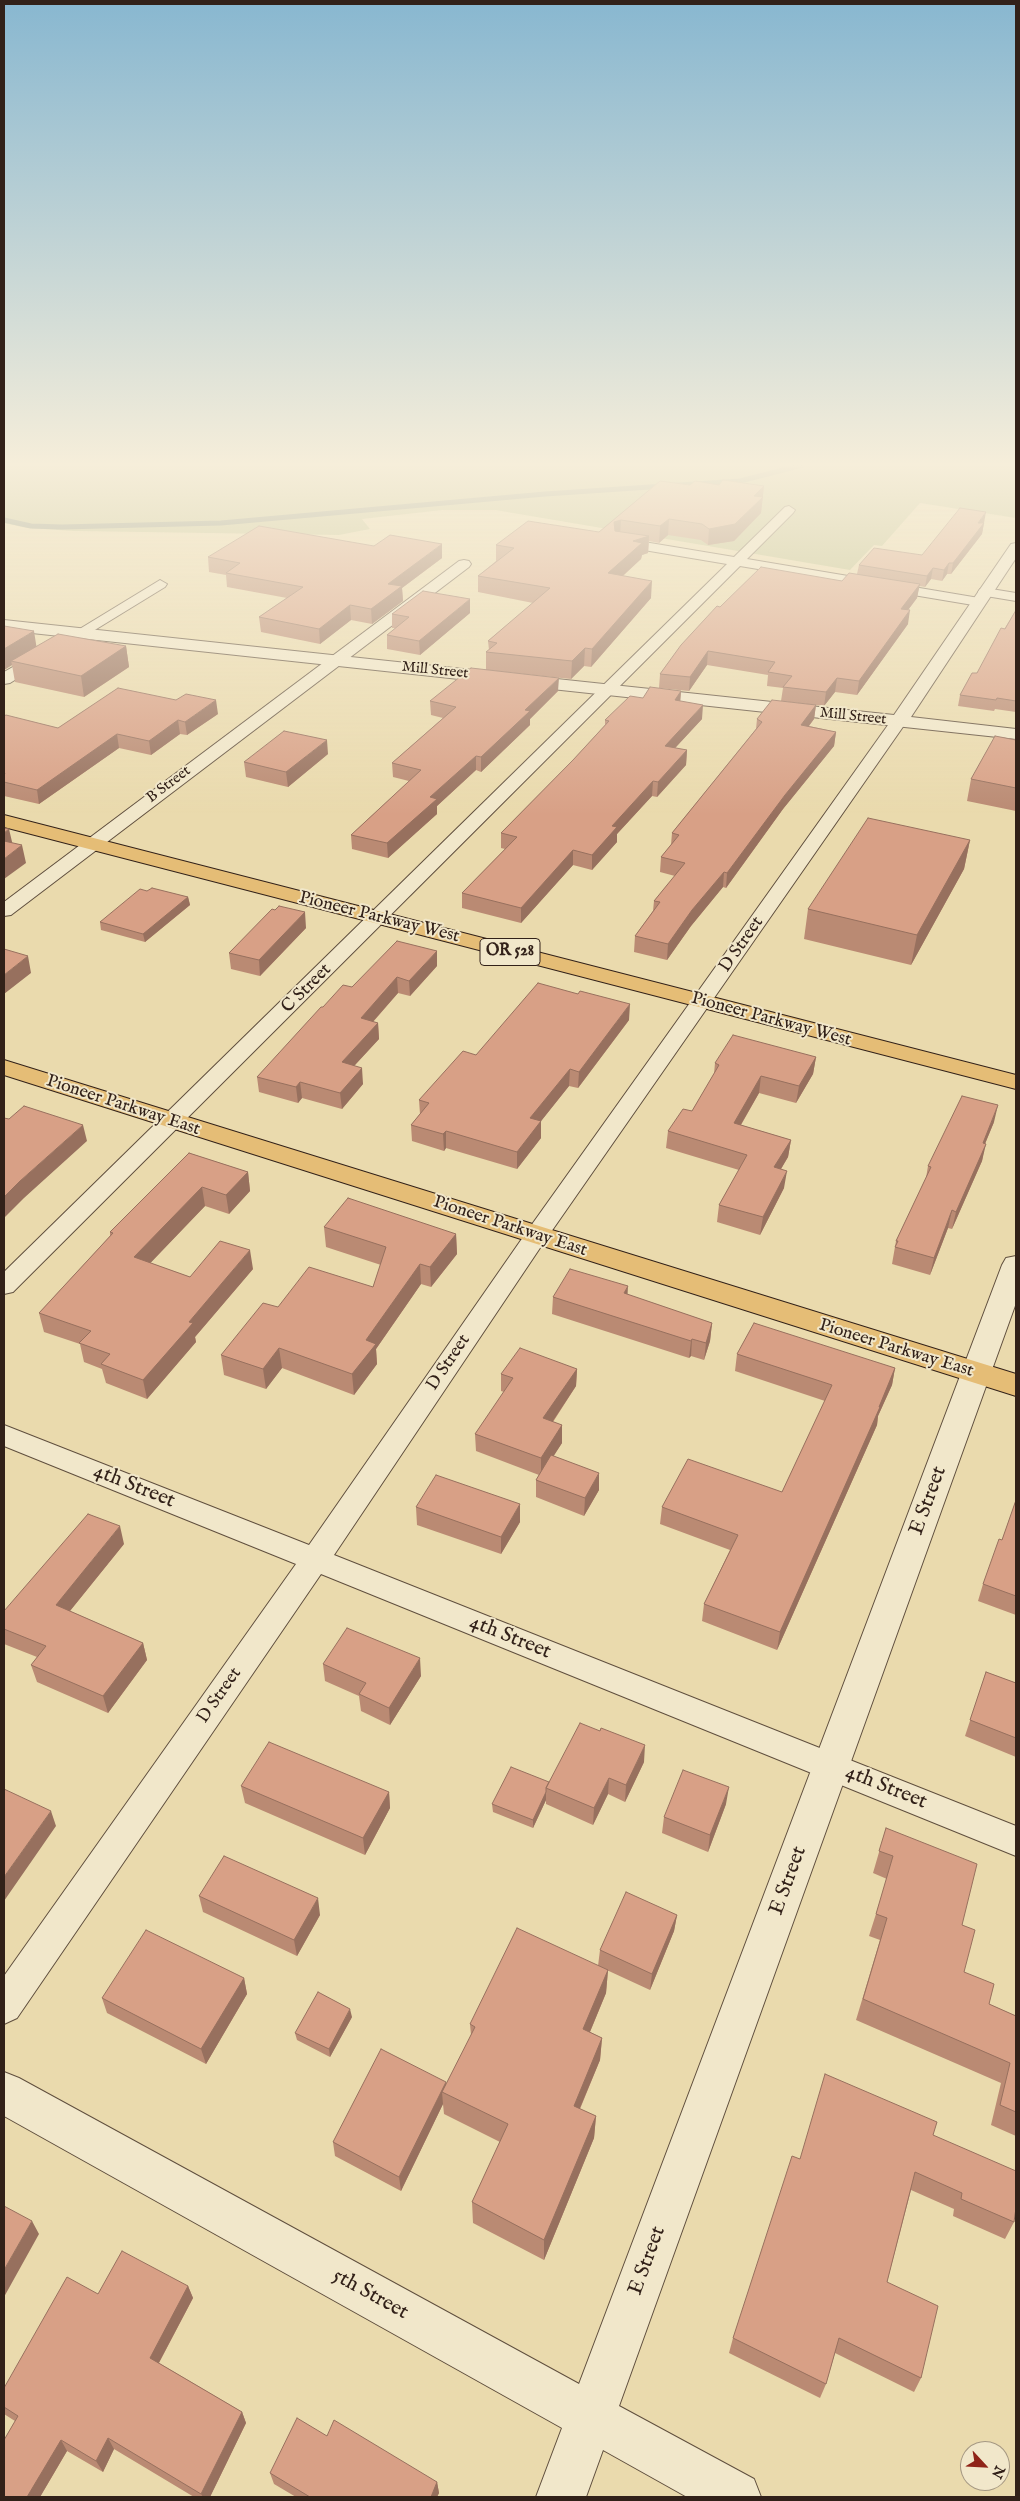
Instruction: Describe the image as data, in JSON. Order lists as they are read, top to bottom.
{
  "streets": {
    "main road": ["Pioneer Parkway West", "OR 528", "Pioneer Parkway East"],
    "street": [
      "Mill Street",
      "B Street",
      "D Street",
      "C Street",
      "4th Street",
      "E Street",
      "5th Street"
    ]
  },
  "crossings": [
    ["Mill Street", "B Street"],
    ["Mill Street", "D Street"],
    ["Mill Street", "C Street"],
    ["B Street", "Pioneer Parkway West"],
    ["Pioneer Parkway West", "D Street"],
    ["Pioneer Parkway West", "C Street"],
    ["D Street", "Pioneer Parkway East"],
    ["D Street", "4th Street"],
    ["C Street", "Pioneer Parkway East"],
    ["Pioneer Parkway East", "E Street"],
    ["4th Street", "E Street"],
    ["E Street", "5th Street"]
  ],
  "north": "bottom right"
}
